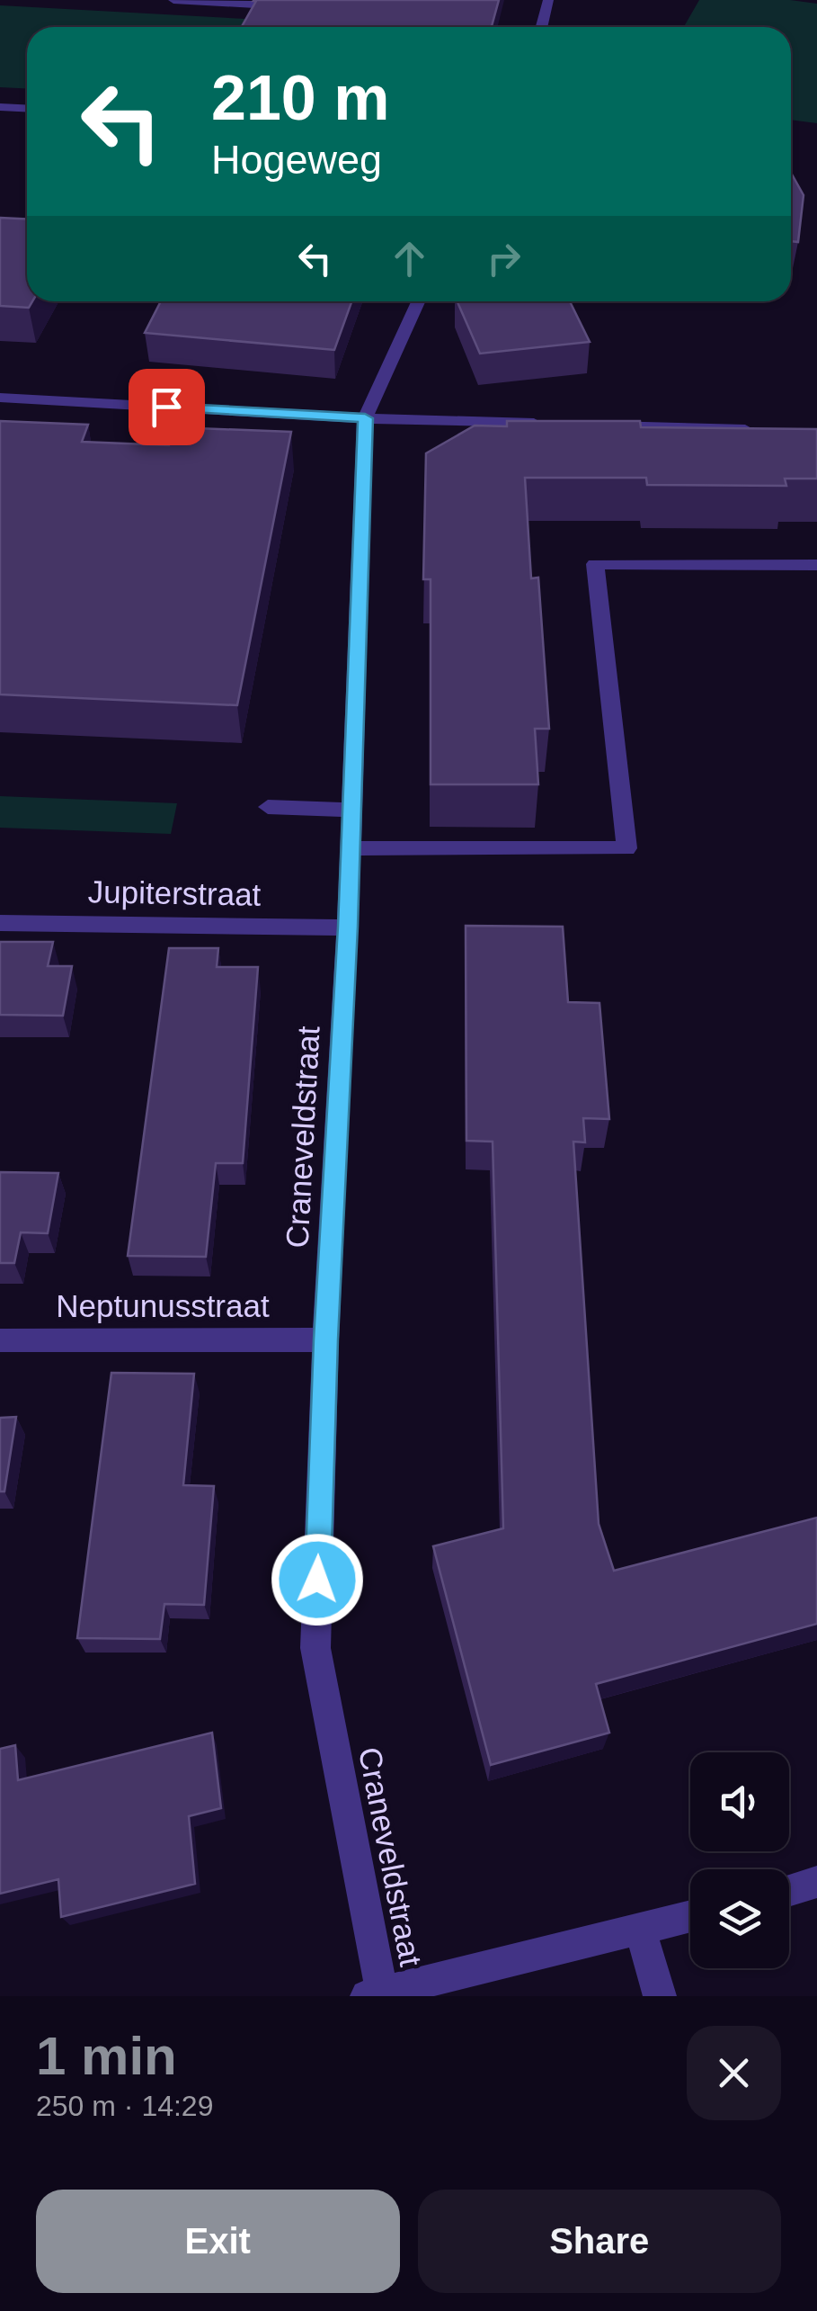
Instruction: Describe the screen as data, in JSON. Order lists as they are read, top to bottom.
{
  "streets": {
    "street": ["Jupiterstraat", "Craneveldstraat", "Neptunusstraat"]
  },
  "crossings": [
    ["Jupiterstraat", "Craneveldstraat"],
    ["Craneveldstraat", "Neptunusstraat"]
  ],
  "page": {
    "turn": ["210 m", "Hogeweg"],
    "heading": ["1 min", "250 m · 14:29"],
    "buttons": ["Exit", "Share"]
  }
}
